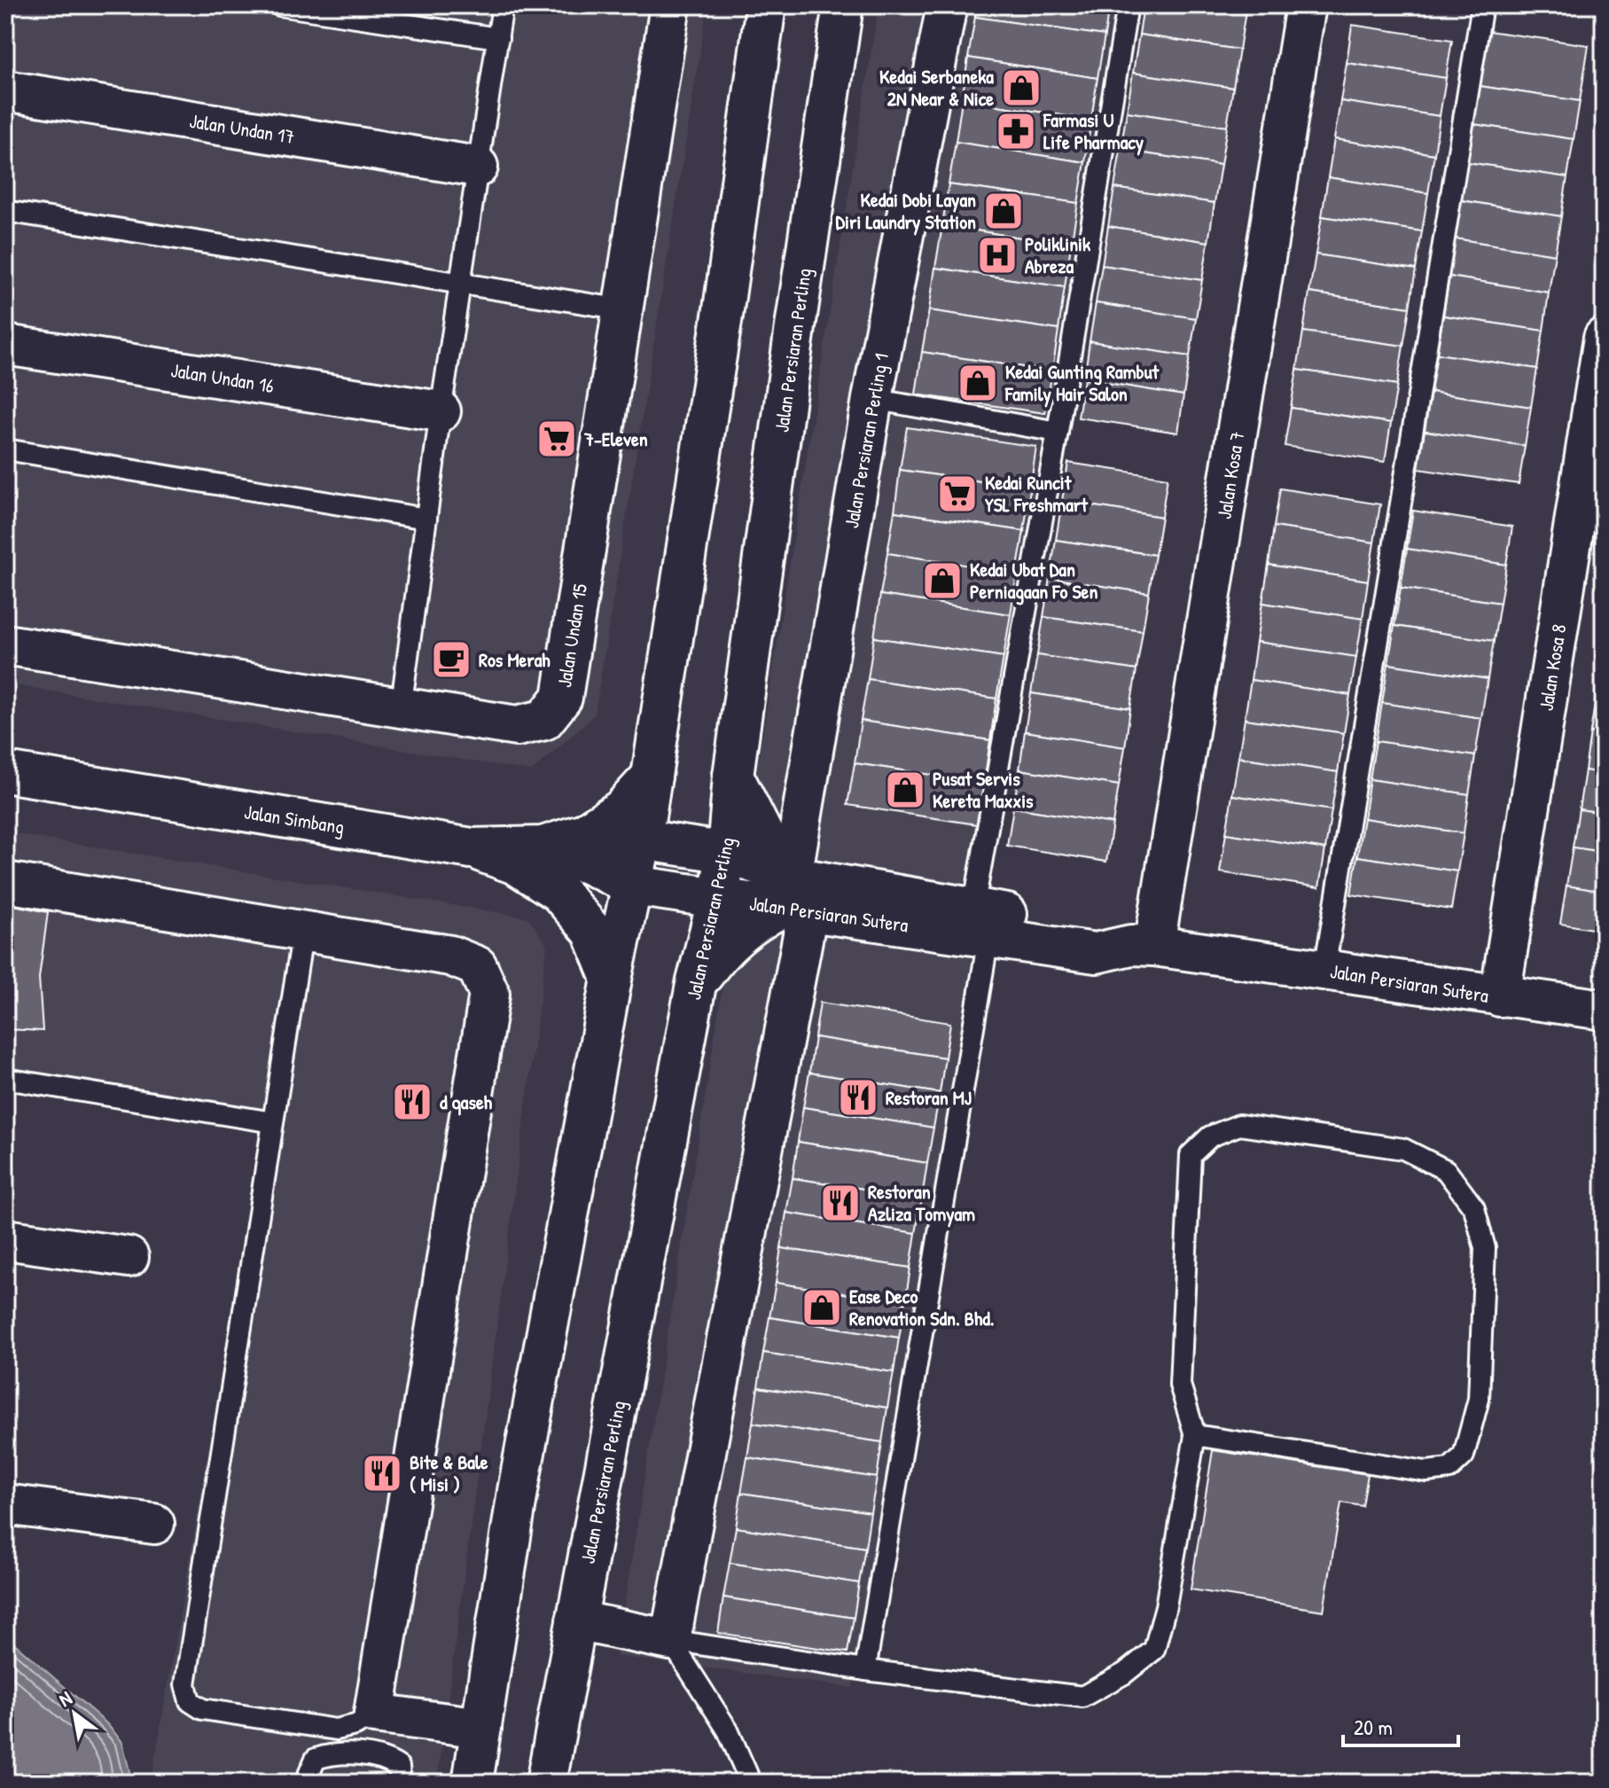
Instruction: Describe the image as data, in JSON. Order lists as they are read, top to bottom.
{
  "streets": {
    "street": [
      "Jalan Undan 17",
      "Jalan Persiaran Perling",
      "Jalan Undan 16",
      "Jalan Persiaran Perling 1",
      "Jalan Kosa 7",
      "Jalan Undan 15",
      "Jalan Kosa 8",
      "Jalan Simbang",
      "Jalan Persiaran Sutera"
    ]
  },
  "crossings": [
    ["Jalan Persiaran Perling", "Jalan Persiaran Sutera"],
    ["Jalan Persiaran Perling 1", "Jalan Persiaran Sutera"],
    ["Jalan Kosa 7", "Jalan Persiaran Sutera"],
    ["Jalan Kosa 8", "Jalan Persiaran Sutera"],
    ["Jalan Simbang", "Jalan Persiaran Sutera"]
  ],
  "places": {
    "shop": [
      "Kedai Serbaneka 2N Near & Nice",
      "Kedai Dobi Layan Diri Laundry Station",
      "Kedai Gunting Rambut Family Hair Salon",
      "Kedai Ubat Dan Perniagaan Fo Sen",
      "Pusat Servis Kereta Maxxis",
      "Ease Deco Renovation Sdn. Bhd."
    ],
    "pharmacy": ["Farmasi U Life Pharmacy"],
    "hospital": ["Poliklinik Abreza"],
    "supermarket": ["7-Eleven", "Kedai Runcit YSL Freshmart"],
    "cafe": ["Ros Merah"],
    "restaurant": [
      "Restoran MJ",
      "d qaseh",
      "Restoran Azliza Tomyam",
      "Bite & Bale ( Misi )"
    ]
  },
  "scale_bar": "20 m",
  "north": "top left"
}
